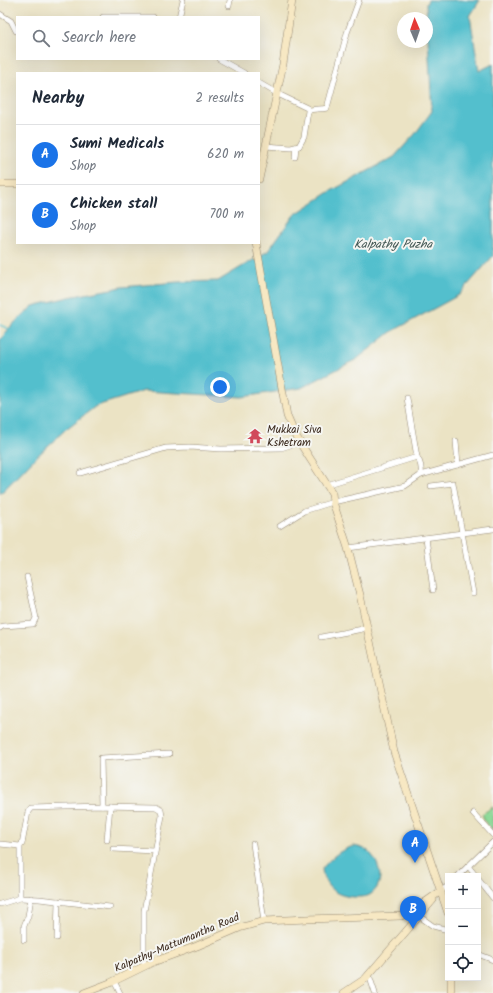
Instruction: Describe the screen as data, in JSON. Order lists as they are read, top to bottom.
{
  "streets": {
    "main road": ["Kalpathy-Mattumantha Road"]
  },
  "water": ["Kalpathy Puzha"],
  "places": {
    "temple": ["Mukkai Siva Kshetram"]
  },
  "north": "top",
  "page": {
    "search": "Search here",
    "heading": ["Nearby", "2 results"],
    "list": [
      {
        "mark": "A",
        "name": "Sumi Medicals",
        "note": "Shop",
        "value": "620 m"
      },
      {
        "mark": "B",
        "name": "Chicken stall",
        "note": "Shop",
        "value": "700 m"
      }
    ],
    "pins": ["A", "B"],
    "map_buttons": ["+", "−"]
  }
}
